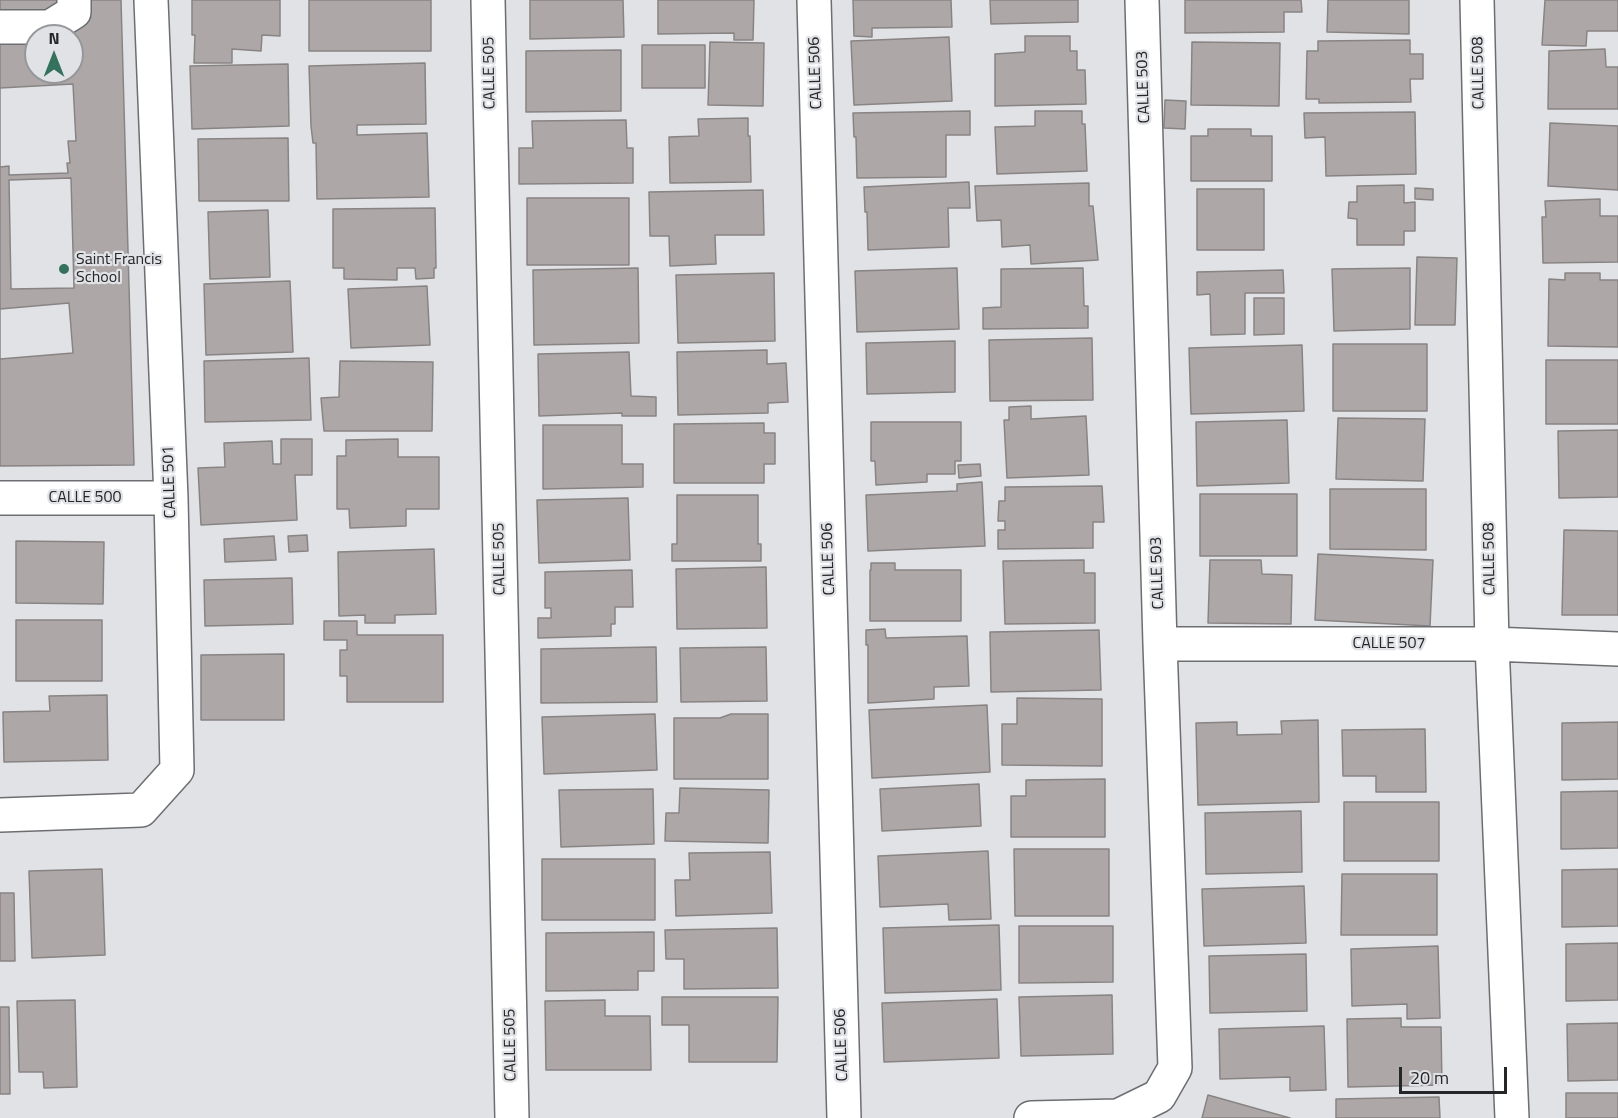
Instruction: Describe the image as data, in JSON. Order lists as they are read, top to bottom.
{
  "streets": {
    "street": [
      "CALLE 505",
      "CALLE 506",
      "CALLE 508",
      "CALLE 503",
      "CALLE 501",
      "CALLE 500",
      "CALLE 507"
    ]
  },
  "crossings": [
    ["CALLE 508", "CALLE 507"],
    ["CALLE 503", "CALLE 507"],
    ["CALLE 501", "CALLE 500"]
  ],
  "places": ["Saint Francis School"],
  "scale_bar": "20 m",
  "north": "top"
}
